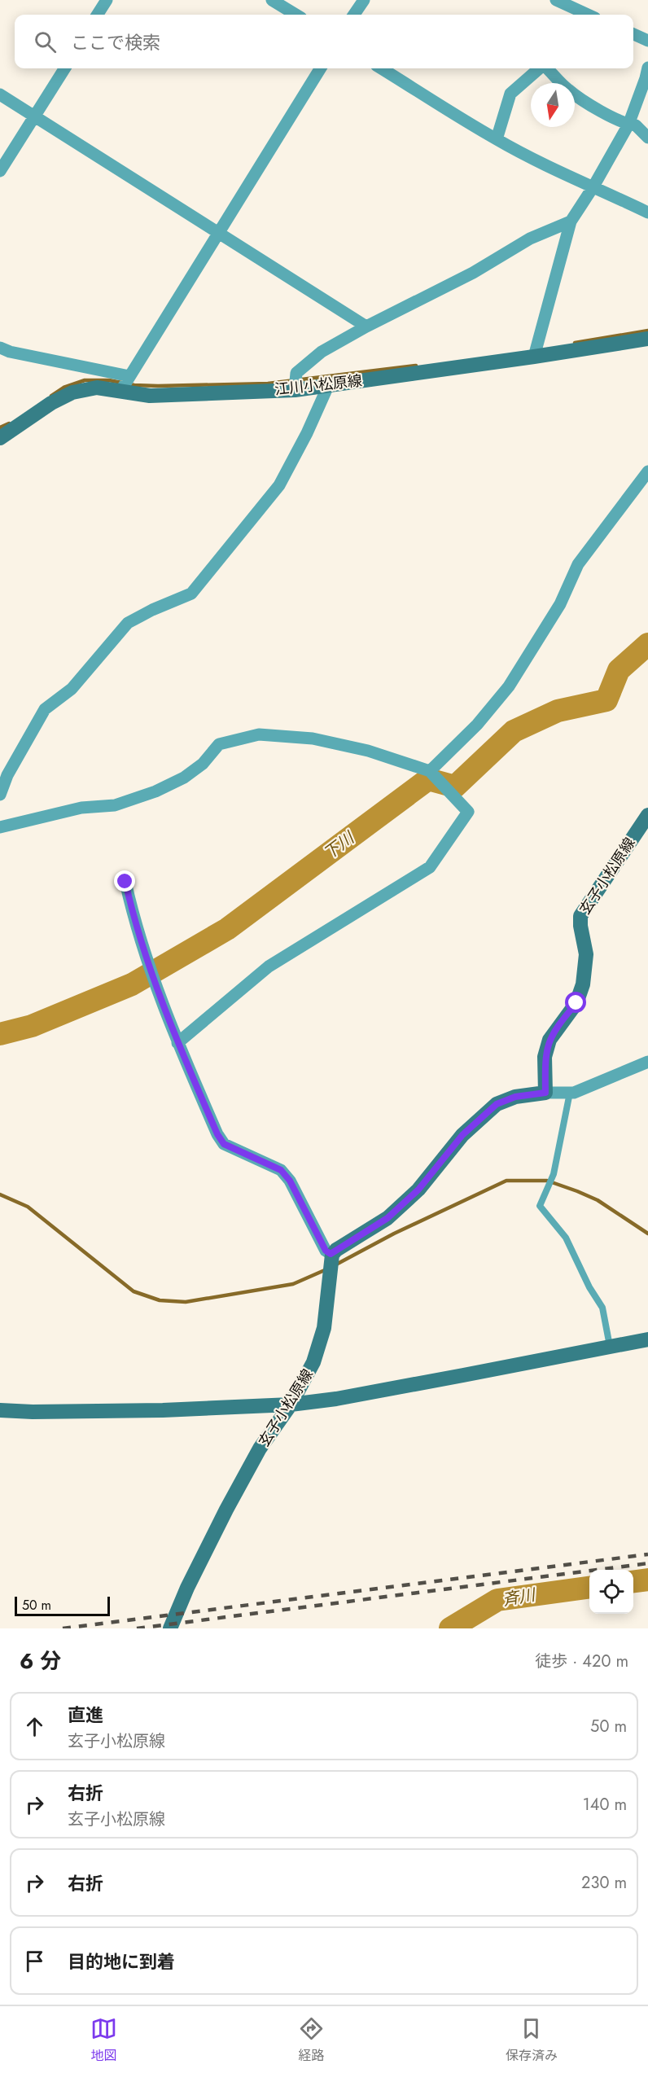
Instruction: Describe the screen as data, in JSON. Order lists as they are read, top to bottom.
{
  "streets": {
    "main road": ["江川小松原線", "玄子小松原線"]
  },
  "water": ["下川", "斉川"],
  "scale_bar": "50 m",
  "north": "bottom",
  "page": {
    "search": "ここで検索",
    "scale": "50 m",
    "heading": ["6 分", "徒歩 · 420 m"],
    "list": [
      ["直進", "玄子小松原線", "50 m"],
      ["右折", "玄子小松原線", "140 m"],
      ["右折", "230 m"],
      "目的地に到着"
    ],
    "nav": ["地図", "経路", "保存済み"]
  }
}
